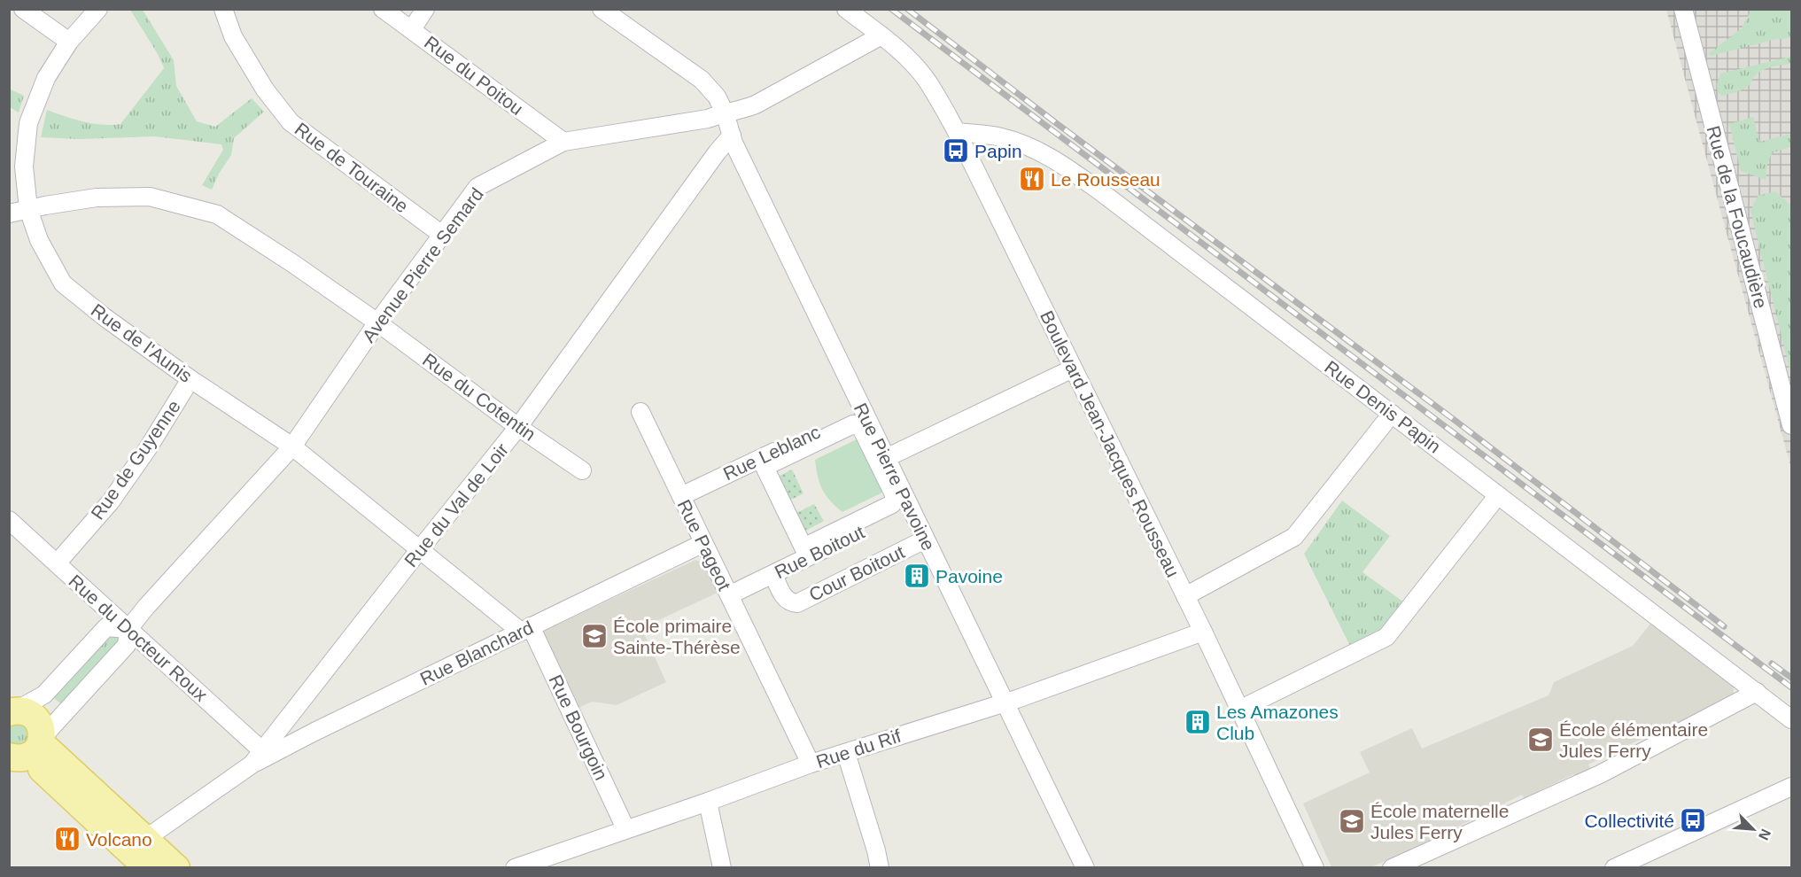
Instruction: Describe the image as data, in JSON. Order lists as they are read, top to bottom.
{
  "streets": {
    "street": [
      "Rue du Poitou",
      "Rue de Touraine",
      "Rue de la Foucaudière",
      "Avenue Pierre Semard",
      "Rue de l'Aunis",
      "Rue du Cotentin",
      "Rue Denis Papin",
      "Boulevard Jean-Jacques Rousseau",
      "Rue Leblanc",
      "Rue de Guyenne",
      "Rue Pierre Pavoine",
      "Rue du Val de Loir",
      "Rue Pageot",
      "Rue Boitout",
      "Cour Boitout",
      "Rue du Docteur Roux",
      "Rue Blanchard",
      "Rue Bourgoin",
      "Rue du Rif"
    ]
  },
  "crossings": [
    ["Rue du Poitou", "Avenue Pierre Semard"],
    ["Rue de Touraine", "Avenue Pierre Semard"],
    ["Avenue Pierre Semard", "Rue de l'Aunis"],
    ["Avenue Pierre Semard", "Rue du Cotentin"],
    ["Avenue Pierre Semard", "Boulevard Jean-Jacques Rousseau"],
    ["Avenue Pierre Semard", "Rue Pierre Pavoine"],
    ["Avenue Pierre Semard", "Rue du Docteur Roux"],
    ["Rue de l'Aunis", "Rue du Cotentin"],
    ["Rue de l'Aunis", "Rue de Guyenne"],
    ["Rue de l'Aunis", "Rue du Val de Loir"],
    ["Rue de l'Aunis", "Rue Blanchard"],
    ["Rue de l'Aunis", "Rue Bourgoin"],
    ["Rue du Cotentin", "Rue du Val de Loir"],
    ["Rue Denis Papin", "Boulevard Jean-Jacques Rousseau"],
    ["Boulevard Jean-Jacques Rousseau", "Rue du Rif"],
    ["Rue Leblanc", "Rue Pierre Pavoine"],
    ["Rue Leblanc", "Rue Pageot"],
    ["Rue de Guyenne", "Rue du Docteur Roux"],
    ["Rue Pierre Pavoine", "Rue du Val de Loir"],
    ["Rue Pierre Pavoine", "Rue Boitout"],
    ["Rue Pierre Pavoine", "Cour Boitout"],
    ["Rue Pierre Pavoine", "Rue du Rif"],
    ["Rue du Val de Loir", "Rue du Docteur Roux"],
    ["Rue du Val de Loir", "Rue Blanchard"],
    ["Rue Pageot", "Rue Boitout"],
    ["Rue Pageot", "Rue Blanchard"],
    ["Rue Pageot", "Rue du Rif"],
    ["Rue Boitout", "Cour Boitout"],
    ["Rue du Docteur Roux", "Rue Blanchard"],
    ["Rue Blanchard", "Rue Bourgoin"],
    ["Rue Bourgoin", "Rue du Rif"]
  ],
  "places": {
    "bus stop": ["Papin", "Collectivité"],
    "restaurant": ["Le Rousseau", "Volcano"],
    "building": ["Pavoine", "Les Amazones Club"],
    "school or university": ["École primaire Sainte-Thérèse", "École élémentaire Jules Ferry", "École maternelle Jules Ferry"]
  },
  "north": "bottom right"
}
